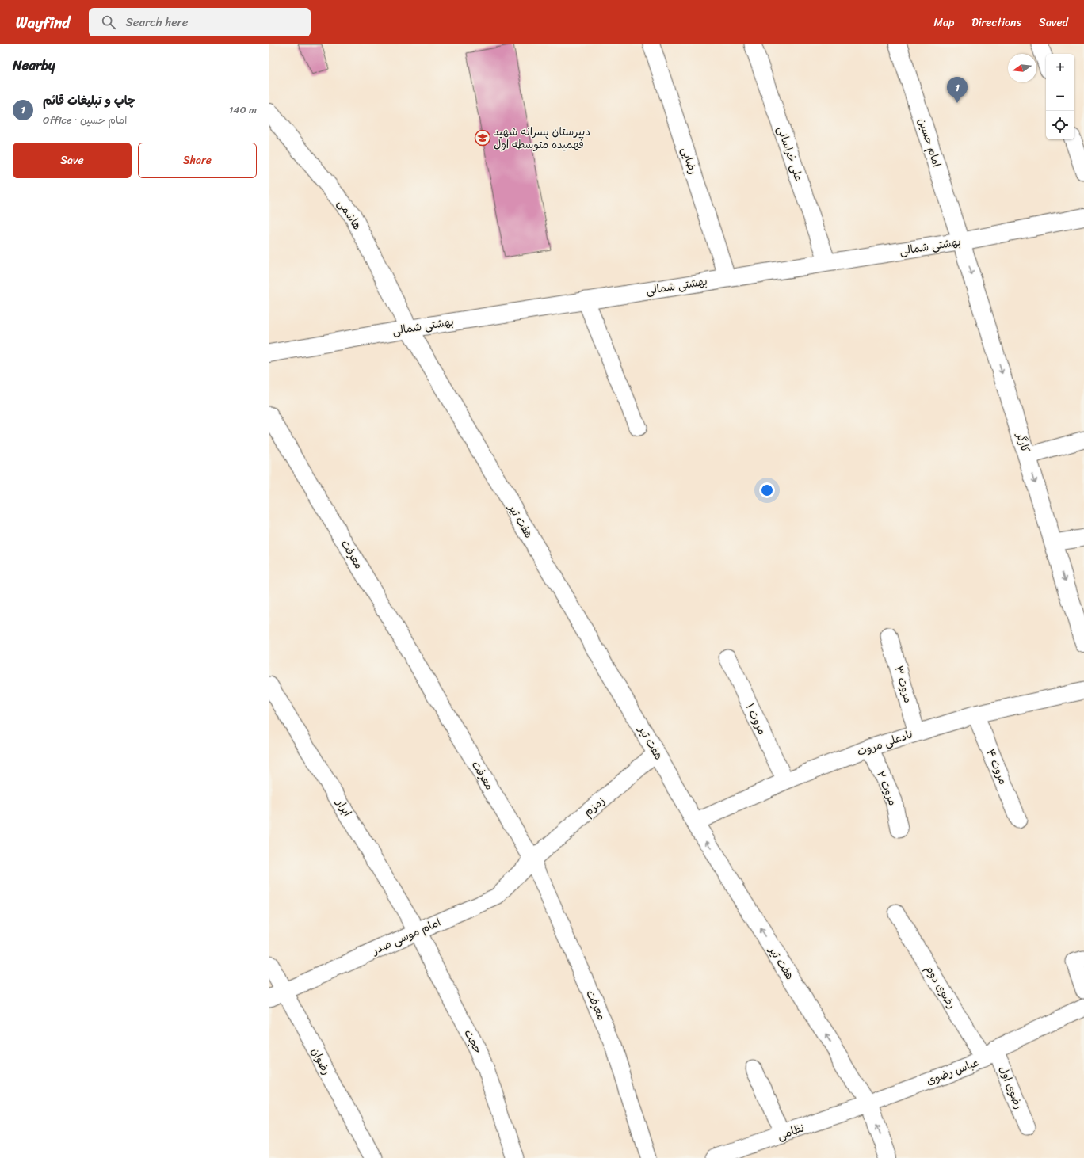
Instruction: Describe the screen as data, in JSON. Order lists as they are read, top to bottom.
{
  "streets": {
    "street": [
      "امام حسین",
      "علی خراسانی",
      "رضایی",
      "هاشمی",
      "بهشتی شمالی",
      "کارگر",
      "هفت تیر",
      "معرفت",
      "مروت ۳",
      "مروت ۱",
      "نادعلی مروت",
      "مروت ۴",
      "مروت ۲",
      "زمزم",
      "ابرار",
      "امام موسی صدر",
      "رضوی دوم",
      "حجت",
      "رضوان",
      "عباس رضوی",
      "رضوی اول",
      "نظامی"
    ]
  },
  "crossings": [
    ["امام حسین", "بهشتی شمالی"],
    ["امام حسین", "کارگر"],
    ["علی خراسانی", "بهشتی شمالی"],
    ["رضایی", "بهشتی شمالی"],
    ["هاشمی", "بهشتی شمالی"],
    ["هاشمی", "هفت تیر"],
    ["بهشتی شمالی", "کارگر"],
    ["بهشتی شمالی", "هفت تیر"],
    ["هفت تیر", "نادعلی مروت"],
    ["هفت تیر", "زمزم"],
    ["هفت تیر", "عباس رضوی"],
    ["هفت تیر", "نظامی"],
    ["معرفت", "زمزم"],
    ["معرفت", "امام موسی صدر"],
    ["مروت ۳", "نادعلی مروت"],
    ["مروت ۱", "نادعلی مروت"],
    ["نادعلی مروت", "مروت ۴"],
    ["نادعلی مروت", "مروت ۲"],
    ["زمزم", "امام موسی صدر"],
    ["ابرار", "امام موسی صدر"],
    ["ابرار", "حجت"],
    ["امام موسی صدر", "حجت"],
    ["امام موسی صدر", "رضوان"],
    ["رضوی دوم", "عباس رضوی"],
    ["رضوی دوم", "رضوی اول"],
    ["عباس رضوی", "رضوی اول"],
    ["عباس رضوی", "نظامی"]
  ],
  "one_way": ["کارگر", "هفت تیر"],
  "places": {
    "school or university": ["دبیرستان پسرانه شهید فهمیده متوسطه اول"]
  },
  "north": "left",
  "page": {
    "header": "Wayfind",
    "search": "Search here",
    "nav": ["Map", "Directions", "Saved"],
    "heading": "Nearby",
    "map_buttons": ["+", "−"],
    "pins": "1",
    "list": [
      {
        "mark": "1",
        "name": "چاپ و تبلیغات قائم",
        "note": "Office · امام حسین",
        "value": "140 m"
      }
    ],
    "buttons": ["Save", "Share"]
  }
}
